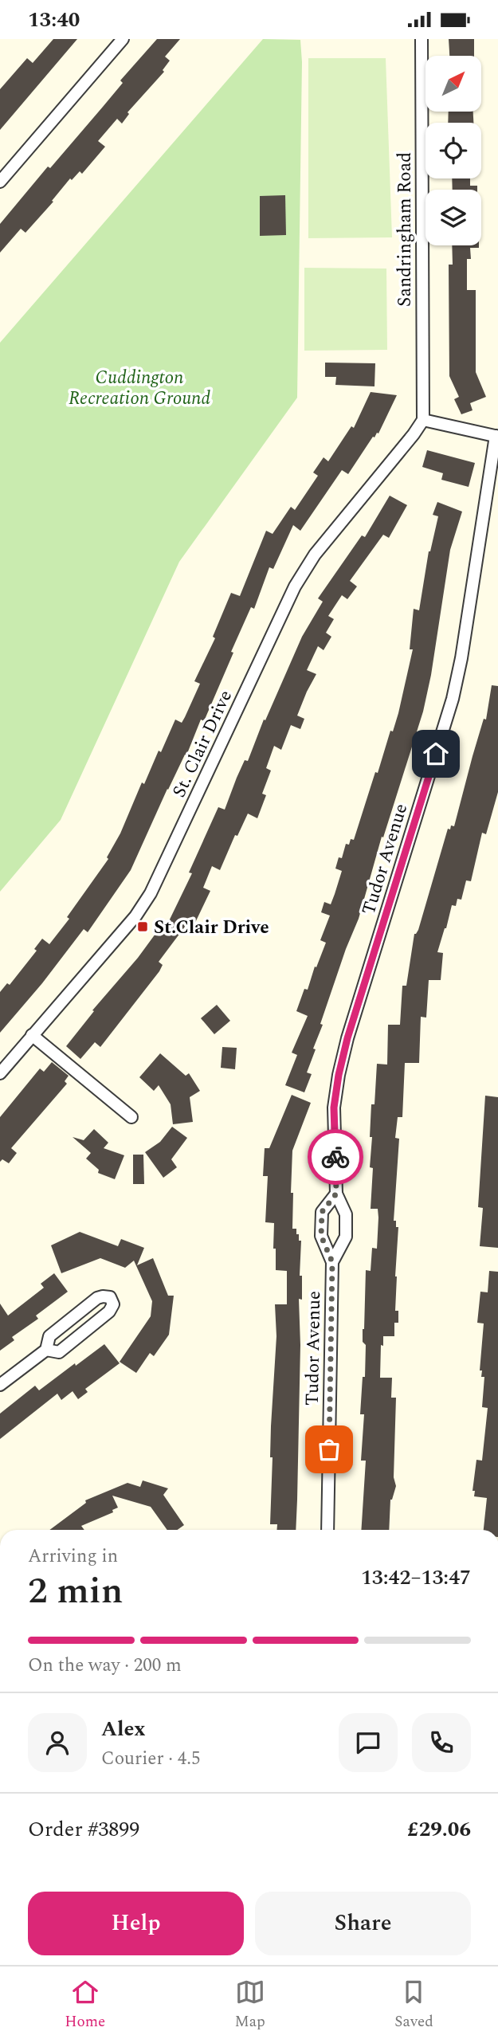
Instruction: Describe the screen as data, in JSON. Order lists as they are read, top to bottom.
{
  "streets": {
    "street": ["Sandringham Road", "St. Clair Drive", "Tudor Avenue"]
  },
  "crossings": [
    ["Sandringham Road", "St. Clair Drive"]
  ],
  "parks": ["Cuddington Recreation Ground"],
  "places": {
    "transit": ["St.Clair Drive"]
  },
  "north": "top right",
  "page": {
    "status": "13:40",
    "heading": ["2 min", "Arriving in", "13:42–13:47"],
    "panel": [
      "Alex",
      "Courier · 4.5",
      "Order #3899",
      "£29.06"
    ],
    "bar": "On the way · 200 m",
    "buttons": ["Help", "Share"],
    "tabs": ["Home", "Map", "Saved"]
  }
}
